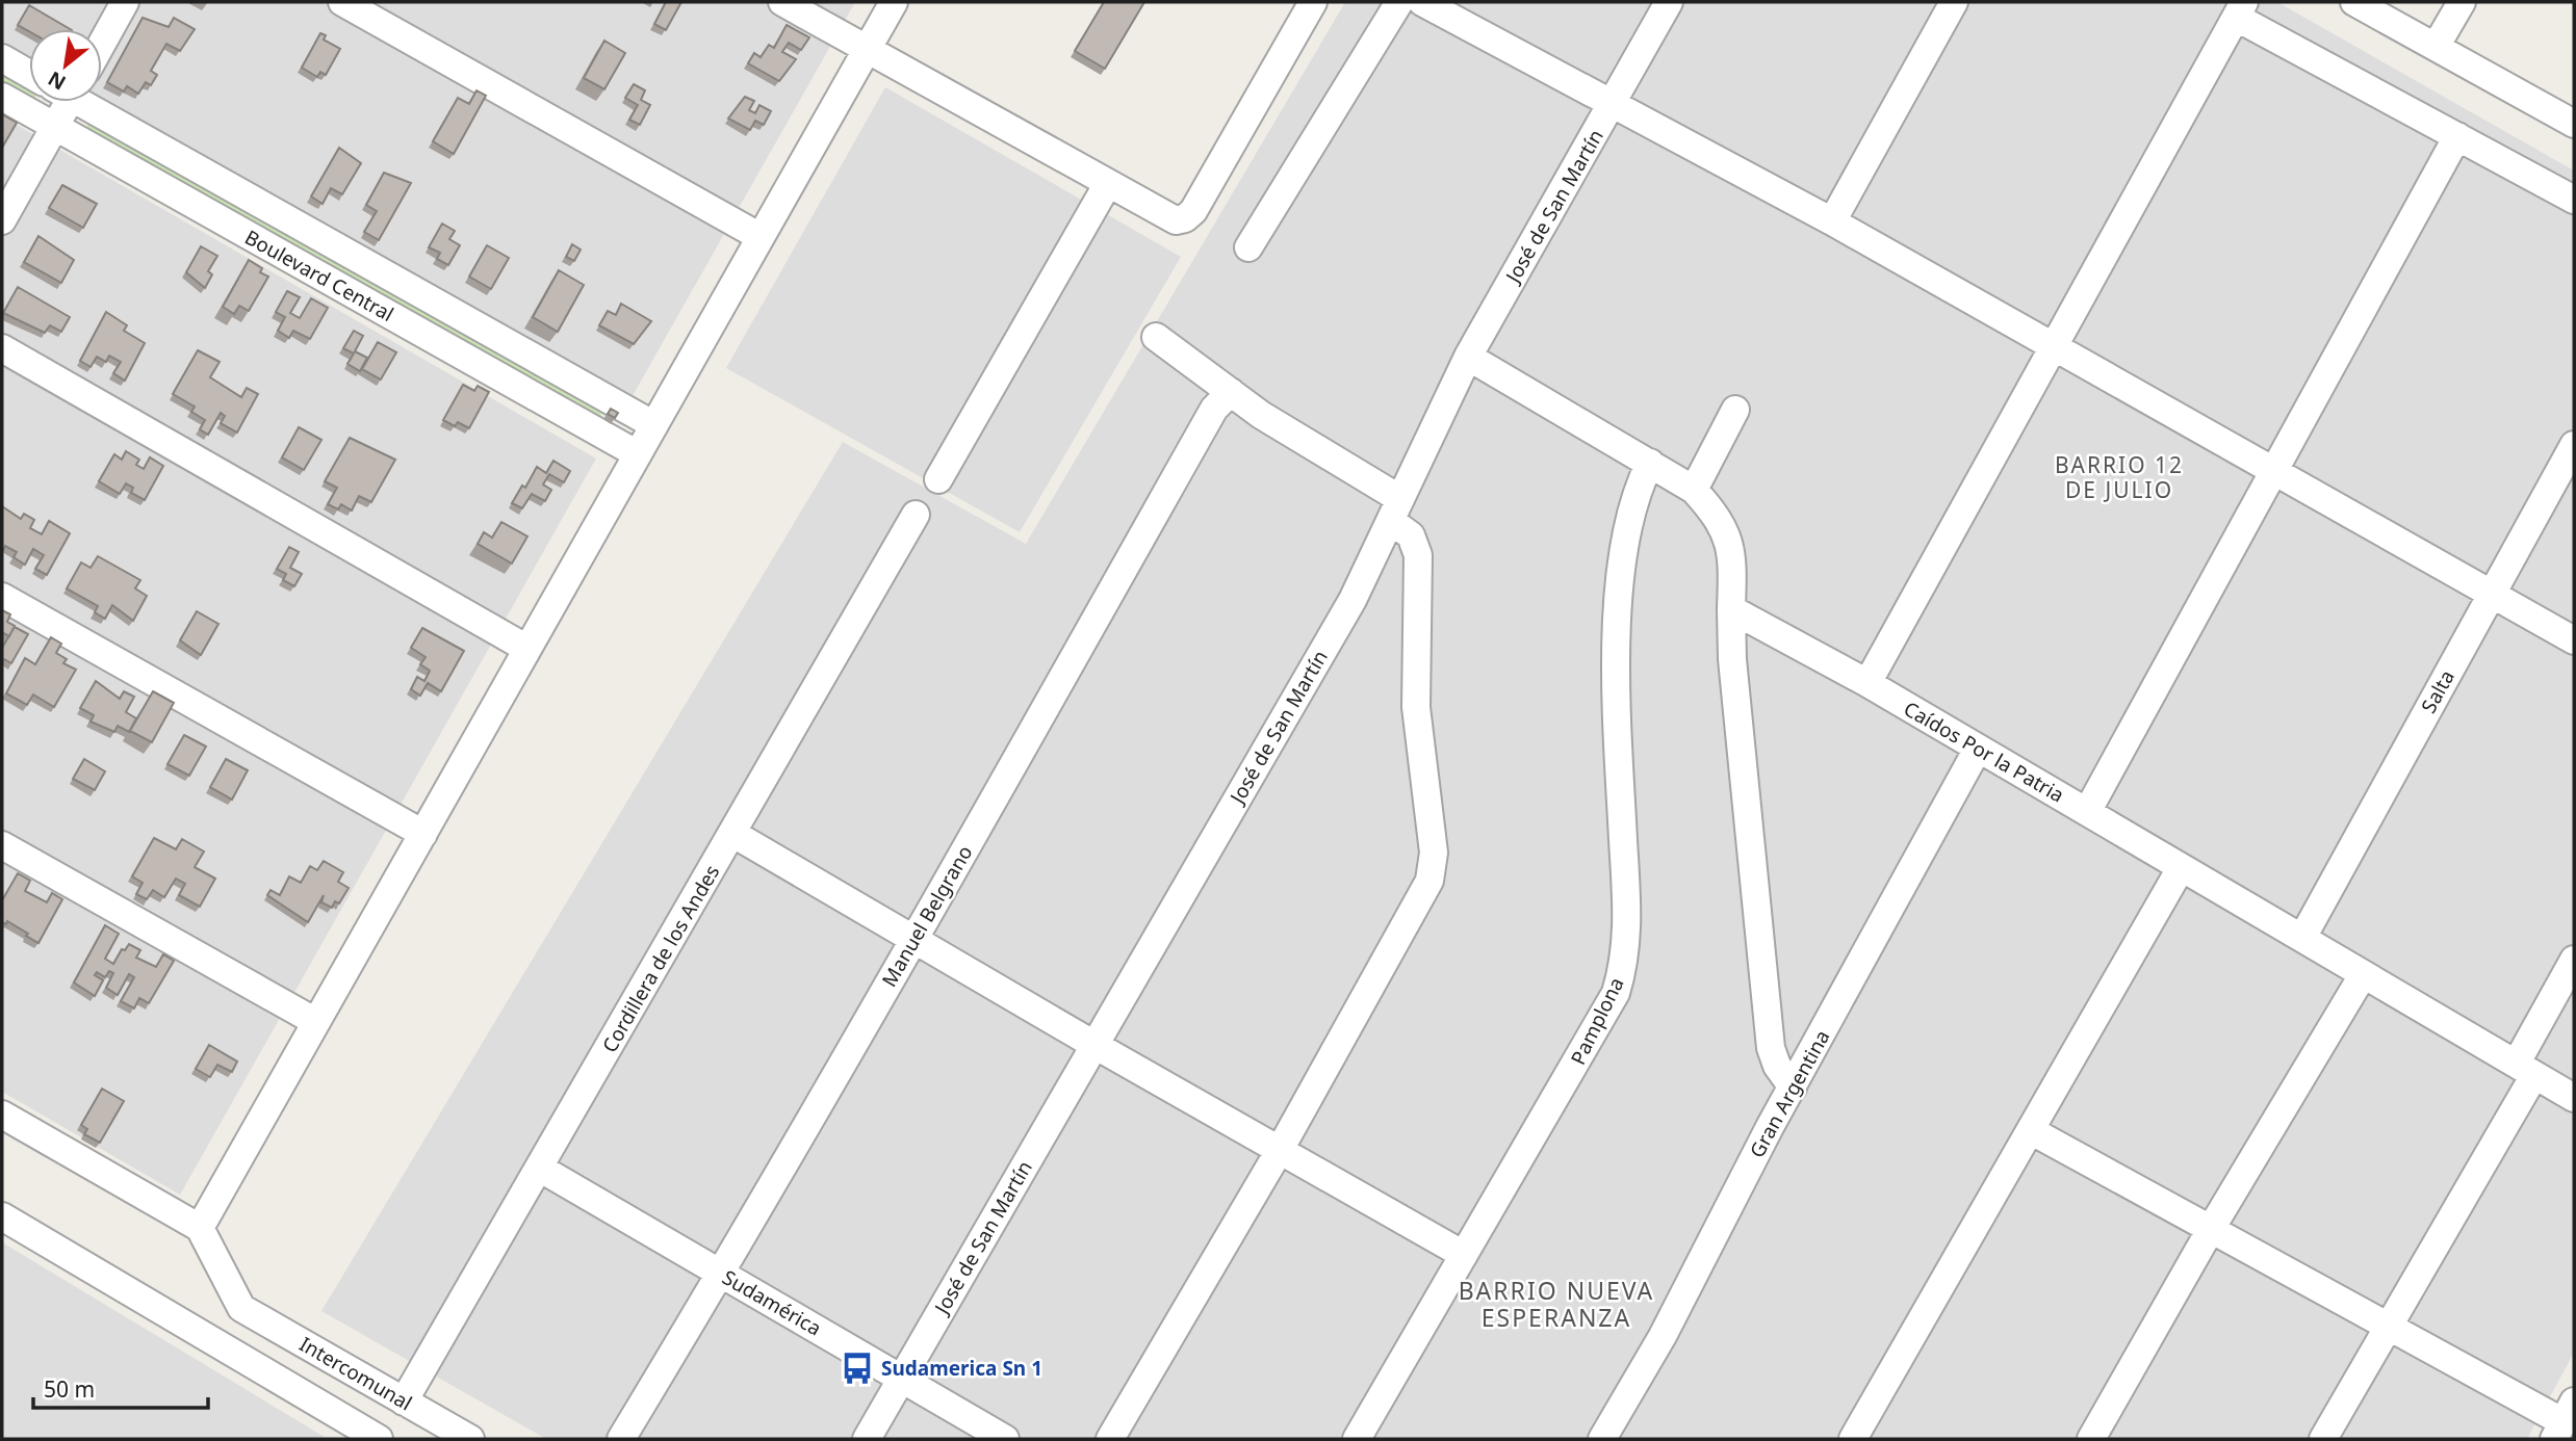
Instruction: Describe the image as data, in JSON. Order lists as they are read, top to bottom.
{
  "streets": {
    "street": [
      "José de San Martín",
      "Boulevard Central",
      "Salta",
      "Caídos Por la Patria",
      "Manuel Belgrano",
      "Cordillera de los Andes",
      "Pamplona",
      "Gran Argentina",
      "Sudamérica",
      "Intercomunal"
    ]
  },
  "crossings": [
    ["José de San Martín", "Sudamérica"],
    ["Salta", "Caídos Por la Patria"],
    ["Caídos Por la Patria", "Gran Argentina"],
    ["Manuel Belgrano", "Sudamérica"],
    ["Cordillera de los Andes", "Sudamérica"],
    ["Cordillera de los Andes", "Intercomunal"]
  ],
  "districts": ["BARRIO 12 DE JULIO", "BARRIO NUEVA ESPERANZA"],
  "places": {
    "bus stop": ["Sudamerica Sn 1"]
  },
  "scale_bar": "50 m",
  "north": "bottom left"
}
